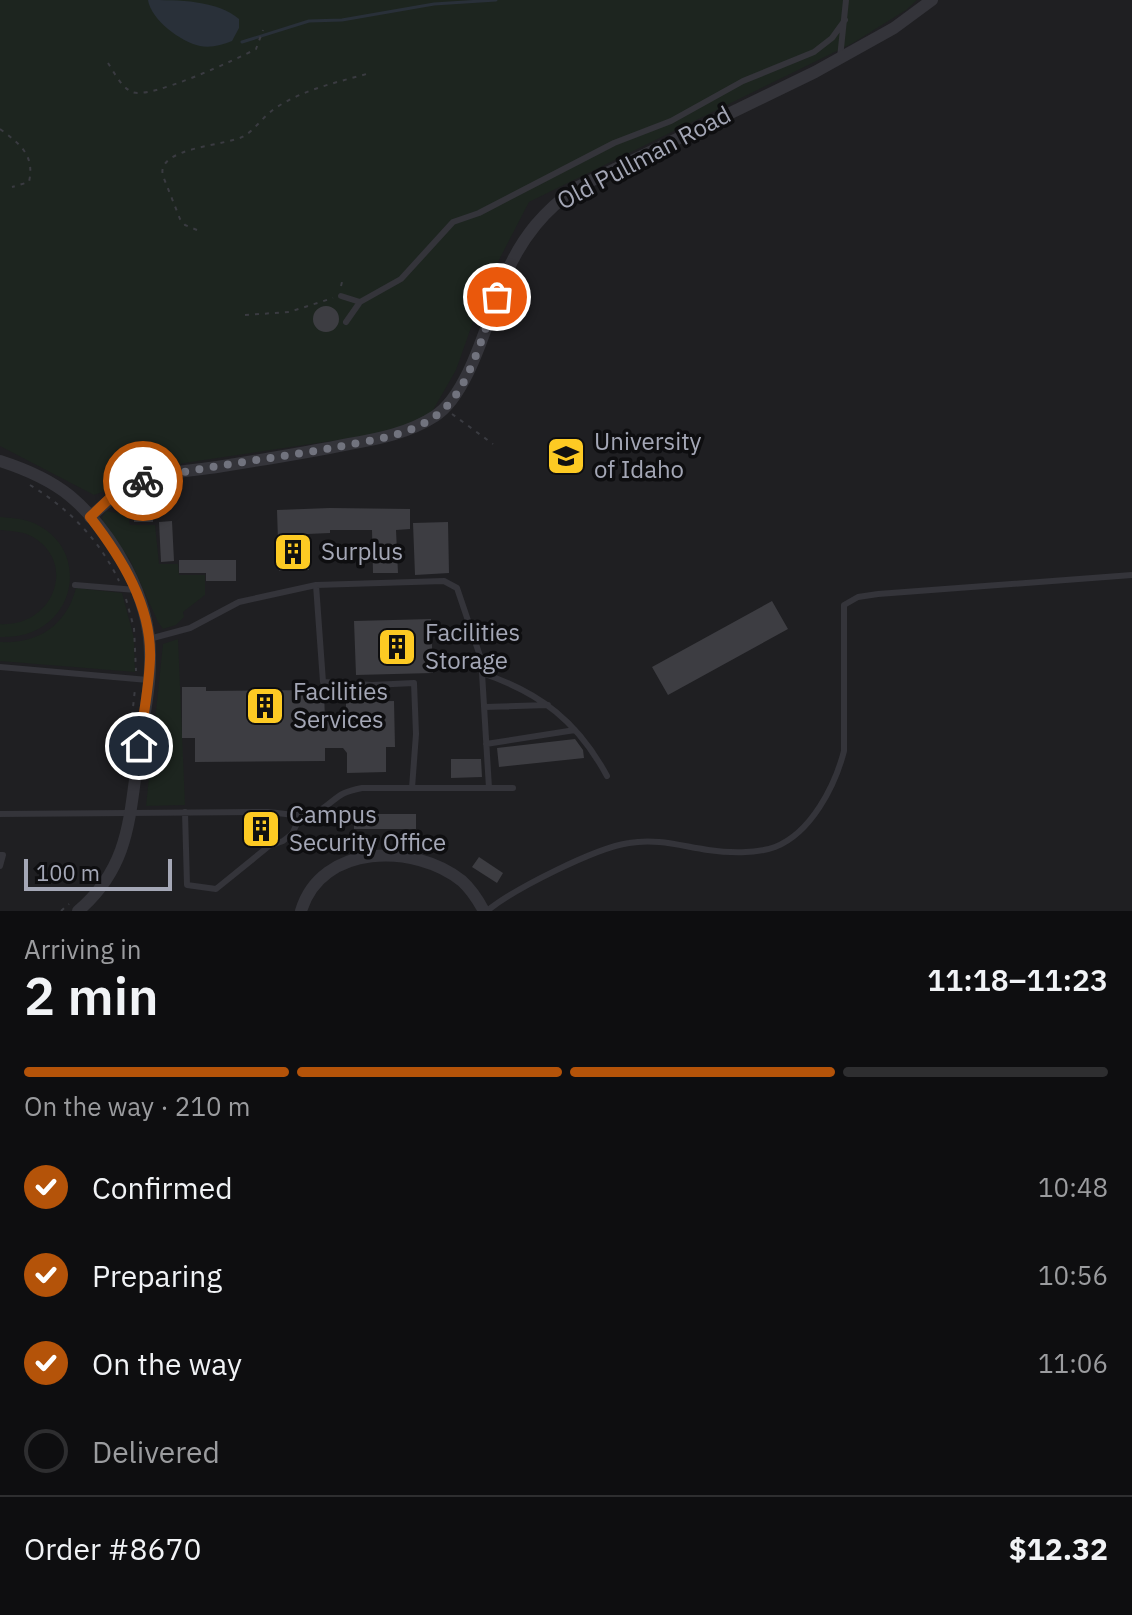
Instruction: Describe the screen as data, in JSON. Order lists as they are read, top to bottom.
{
  "streets": {
    "street": ["Old Pullman Road"]
  },
  "places": {
    "school or university": ["University of Idaho"],
    "building": [
      "Surplus",
      "Facilities Storage",
      "Facilities Services",
      "Campus Security Office"
    ]
  },
  "scale_bar": "100 m",
  "page": {
    "scale": "100 m",
    "heading": ["2 min", "Arriving in", "11:18–11:23"],
    "panel": ["Order #8670", "$12.32"],
    "bar": "On the way · 210 m",
    "list": [
      ["Confirmed", "10:48"],
      ["Preparing", "10:56"],
      ["On the way", "11:06"],
      "Delivered"
    ]
  }
}
